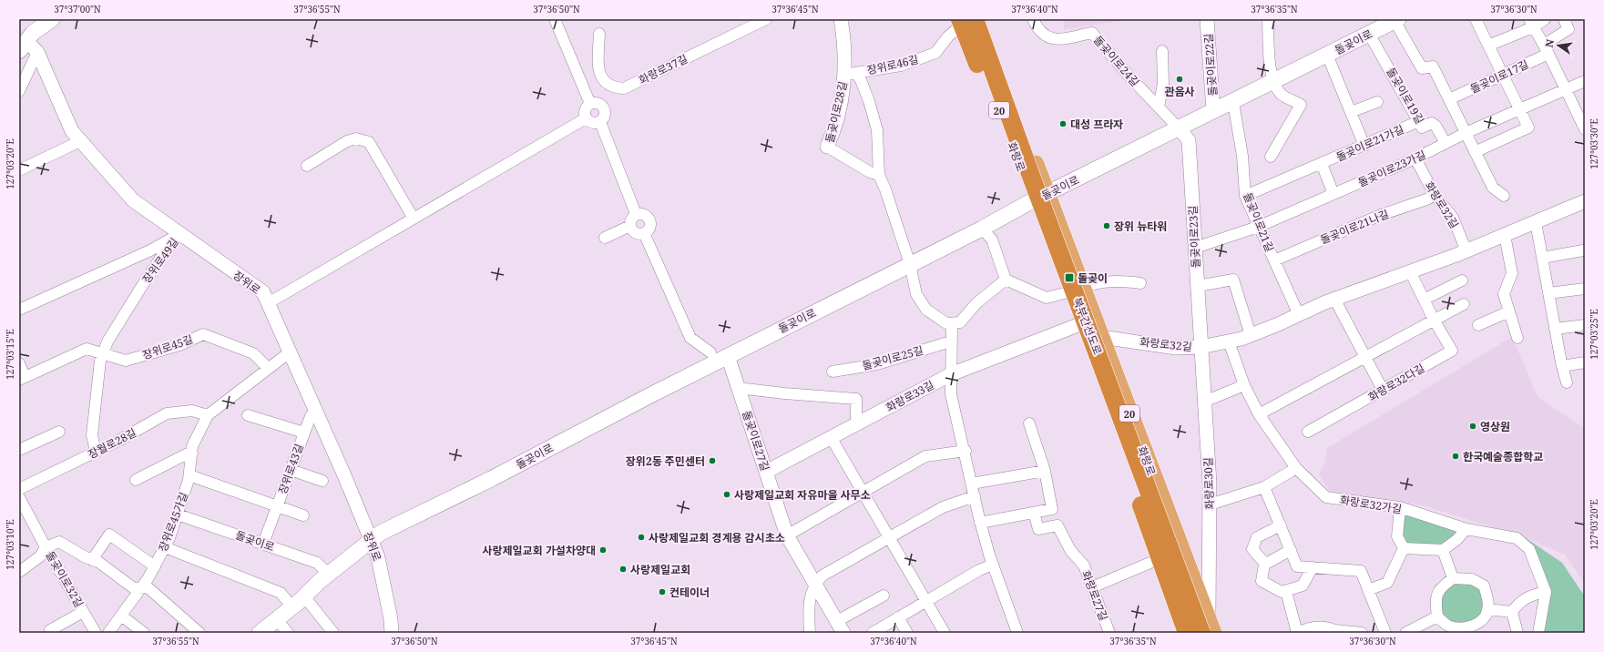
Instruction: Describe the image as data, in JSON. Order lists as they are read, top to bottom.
{
  "streets": {
    "highway": ["북부간선도로"],
    "main road": ["돌곶이로", "20", "화랑로"],
    "street": [
      "돌곶이로24길",
      "장위로46길",
      "돌곶이로22길",
      "화랑로37길",
      "돌곶이로17길",
      "돌곶이로19길",
      "돌곶이로28길",
      "돌곶이로21가길",
      "돌곶이로23가길",
      "화랑로32길",
      "돌곶이로21길",
      "돌곶이로21나길",
      "돌곶이로23길",
      "장위로49길",
      "장위로",
      "장위로45길",
      "돌곶이로25길",
      "화랑로32다길",
      "화랑로33길",
      "돌곶이로27길",
      "장월로28길",
      "장위로43길",
      "화랑로30길",
      "화랑로32가길",
      "장위로45가길",
      "돌곶이로32길",
      "화랑로27길"
    ]
  },
  "crossings": [
    ["돌곶이로", "돌곶이로24길"],
    ["돌곶이로", "돌곶이로22길"],
    ["돌곶이로", "돌곶이로19길"],
    ["돌곶이로", "돌곶이로28길"],
    ["돌곶이로", "돌곶이로21가길"],
    ["돌곶이로", "화랑로"],
    ["돌곶이로", "돌곶이로21길"],
    ["돌곶이로", "돌곶이로23길"],
    ["돌곶이로", "장위로"],
    ["돌곶이로", "돌곶이로27길"],
    ["돌곶이로", "장위로43길"],
    ["돌곶이로", "장위로45가길"],
    ["돌곶이로24길", "돌곶이로23길"],
    ["장위로46길", "돌곶이로28길"],
    ["장위로46길", "화랑로"],
    ["돌곶이로19길", "돌곶이로21가길"],
    ["돌곶이로19길", "돌곶이로23가길"],
    ["돌곶이로21가길", "돌곶이로21길"],
    ["화랑로", "화랑로32길"],
    ["화랑로", "북부간선도로"],
    ["화랑로", "화랑로33길"],
    ["화랑로", "화랑로30길"],
    ["돌곶이로23가길", "화랑로32길"],
    ["돌곶이로23가길", "돌곶이로21길"],
    ["돌곶이로23가길", "돌곶이로23길"],
    ["화랑로32길", "돌곶이로21길"],
    ["화랑로32길", "돌곶이로21나길"],
    ["화랑로32길", "돌곶이로23길"],
    ["화랑로32길", "화랑로32다길"],
    ["화랑로32길", "화랑로30길"],
    ["화랑로32길", "화랑로32가길"],
    ["돌곶이로21길", "돌곶이로21나길"],
    ["돌곶이로23길", "화랑로30길"],
    ["장위로49길", "장위로"],
    ["장위로49길", "장위로45길"],
    ["장위로49길", "장월로28길"],
    ["장위로", "장위로43길"],
    ["북부간선도로", "화랑로30길"],
    ["화랑로33길", "돌곶이로27길"],
    ["장월로28길", "장위로45가길"],
    ["장위로45가길", "돌곶이로32길"]
  ],
  "places": {
    "other": [
      "관음사",
      "대성 프라자",
      "장위 뉴타워",
      "영상원",
      "한국예술종합학교",
      "장위2동 주민센터",
      "사랑제일교회 자유마을 사무소",
      "사랑제일교회 경계용 감시초소",
      "사랑제일교회 가설차양대",
      "사랑제일교회",
      "컨테이너"
    ],
    "transit": ["돌곶이"]
  },
  "north": "left",
  "coordinates": [
    "37°37'00\"N",
    "37°36'55\"N",
    "37°36'50\"N",
    "37°36'45\"N",
    "37°36'40\"N",
    "37°36'35\"N",
    "37°36'30\"N",
    "127°03'30\"E",
    "127°03'20\"E",
    "127°03'25\"E",
    "127°03'15\"E",
    "127°03'10\"E"
  ]
}
